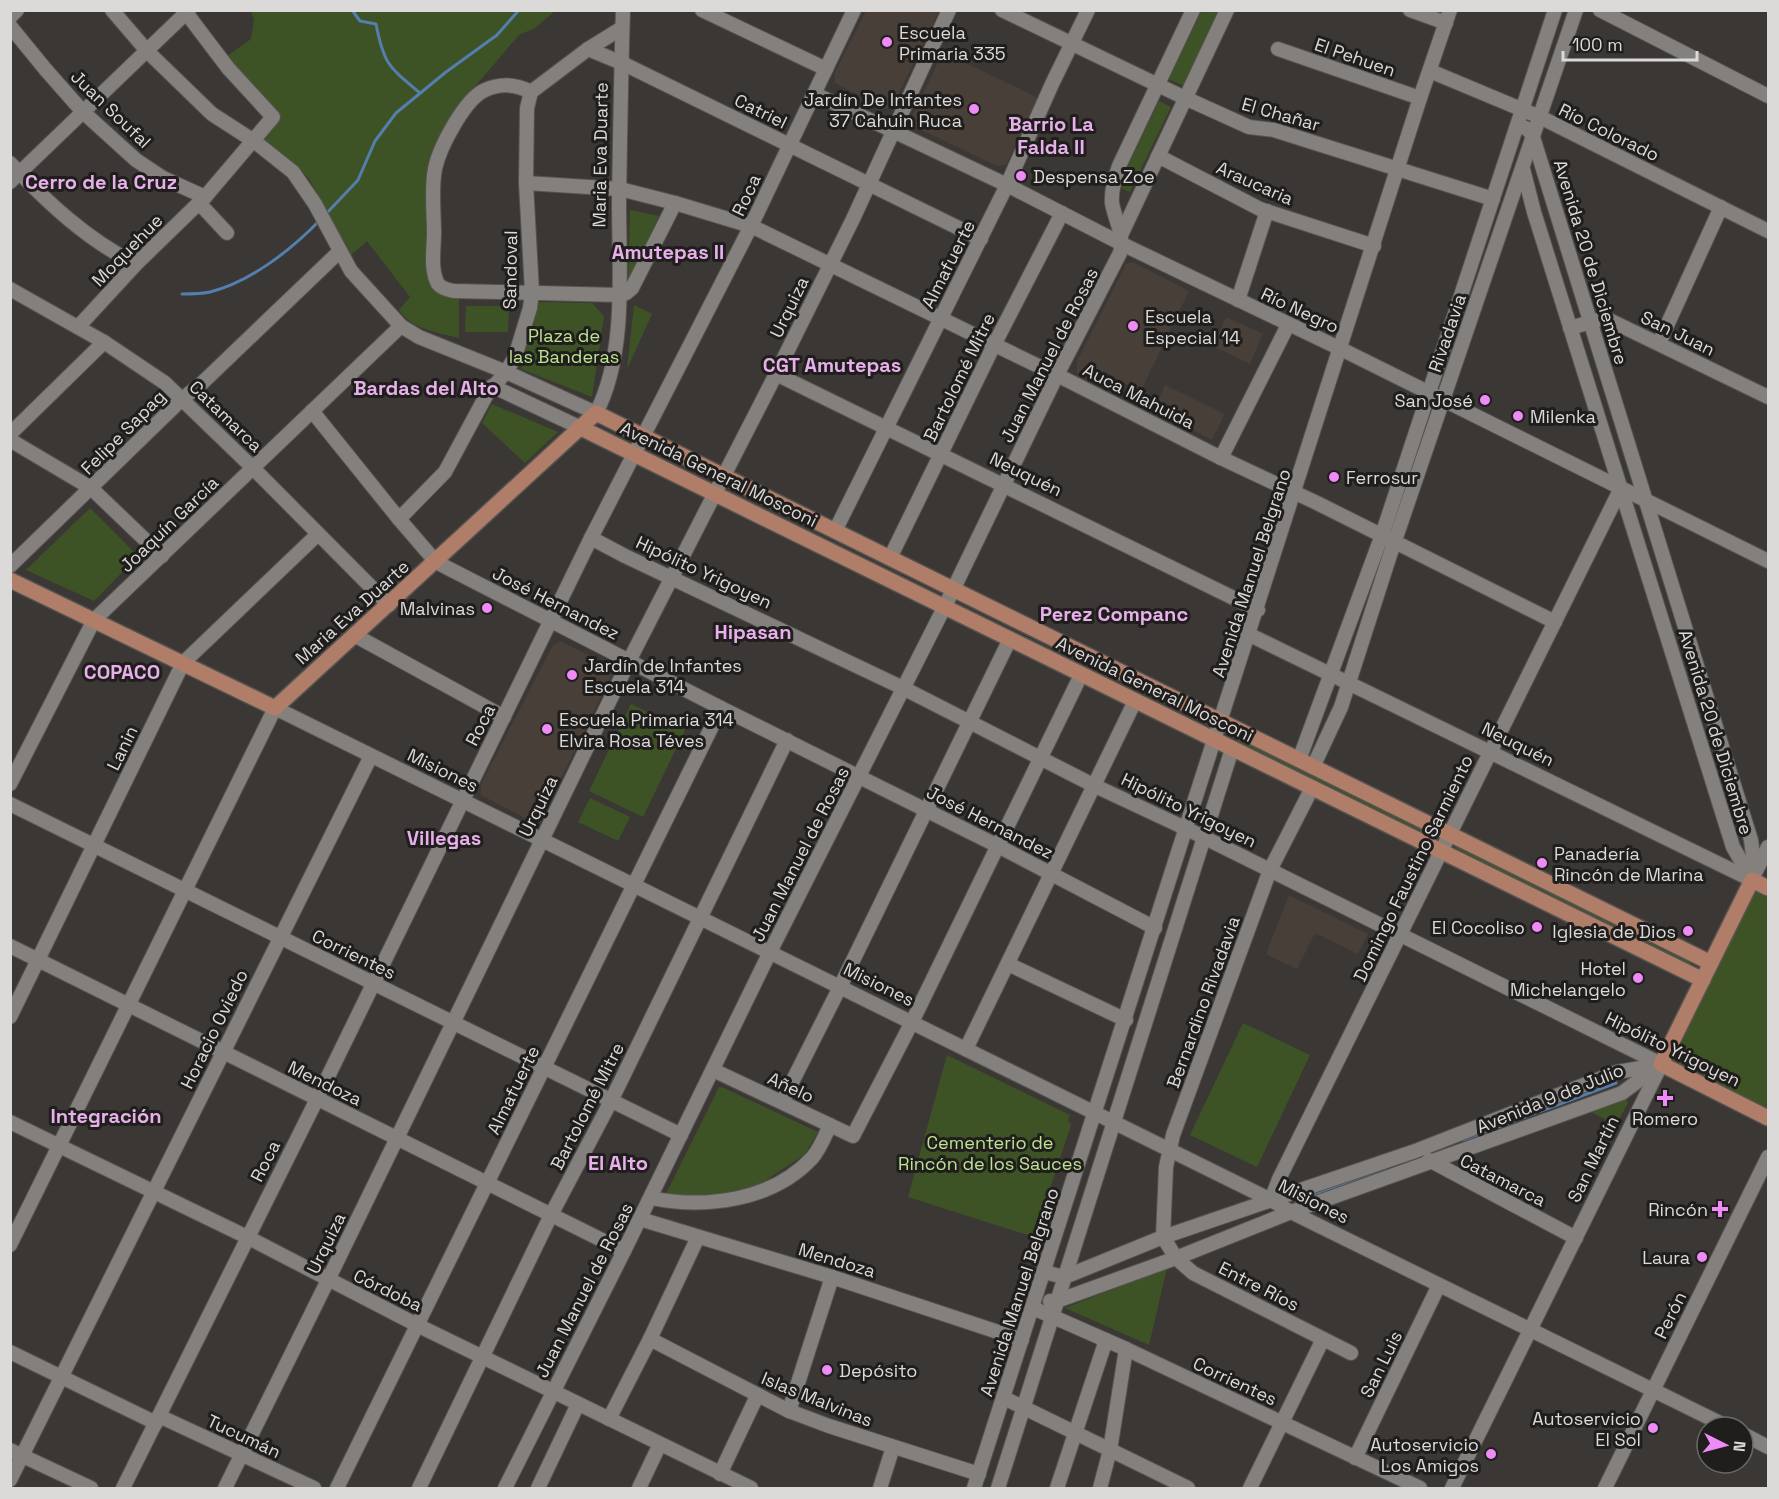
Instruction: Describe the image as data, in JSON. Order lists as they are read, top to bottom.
{
  "streets": {
    "main road": [
      "Maria Eva Duarte",
      "Avenida General Mosconi",
      "Neuquén",
      "Hipólito Yrigoyen",
      "Misiones",
      "San Martín"
    ],
    "street": [
      "El Pehuen",
      "Juan Soufal",
      "Catriel",
      "El Chañar",
      "Río Colorado",
      "Araucaria",
      "Roca",
      "Moquehue",
      "Avenida 20 de Diciembre",
      "Almafuerte",
      "Sandoval",
      "Urquiza",
      "Río Negro",
      "Rivadavia",
      "San Juan",
      "Juan Manuel de Rosas",
      "Bartolomé Mitre",
      "Auca Mahuida",
      "Catamarca",
      "Felipe Sapag",
      "Joaquín García",
      "Avenida Manuel Belgrano",
      "José Hernandez",
      "Lanin",
      "Domingo Faustino Sarmiento",
      "Corrientes",
      "Bernardino Rivadavia",
      "Horacio Oviedo",
      "Mendoza",
      "Añelo",
      "Avenida 9 de Julio",
      "Entre Ríos",
      "Córdoba",
      "Perón",
      "San Luis",
      "Islas Malvinas",
      "Tucumán"
    ]
  },
  "crossings": [
    ["El Pehuen", "Avenida Manuel Belgrano"],
    ["Juan Soufal", "Moquehue"],
    ["Catriel", "Maria Eva Duarte"],
    ["Catriel", "Roca"],
    ["Catriel", "Almafuerte"],
    ["Catriel", "Urquiza"],
    ["El Chañar", "Almafuerte"],
    ["El Chañar", "Rivadavia"],
    ["El Chañar", "Juan Manuel de Rosas"],
    ["El Chañar", "Avenida Manuel Belgrano"],
    ["Río Colorado", "Rivadavia"],
    ["Río Colorado", "Avenida Manuel Belgrano"],
    ["Maria Eva Duarte", "Auca Mahuida"],
    ["Maria Eva Duarte", "Catamarca"],
    ["Maria Eva Duarte", "Avenida General Mosconi"],
    ["Maria Eva Duarte", "José Hernandez"],
    ["Maria Eva Duarte", "Misiones"],
    ["Maria Eva Duarte", "Corrientes"],
    ["Maria Eva Duarte", "Mendoza"],
    ["Maria Eva Duarte", "Córdoba"],
    ["Araucaria", "Juan Manuel de Rosas"],
    ["Araucaria", "Avenida Manuel Belgrano"],
    ["Roca", "Río Negro"],
    ["Roca", "Auca Mahuida"],
    ["Roca", "Avenida General Mosconi"],
    ["Roca", "Hipólito Yrigoyen"],
    ["Roca", "José Hernandez"],
    ["Roca", "Misiones"],
    ["Roca", "Corrientes"],
    ["Roca", "Mendoza"],
    ["Roca", "Córdoba"],
    ["Roca", "Tucumán"],
    ["Moquehue", "Catamarca"],
    ["Moquehue", "Avenida General Mosconi"],
    ["Avenida 20 de Diciembre", "Río Negro"],
    ["Avenida 20 de Diciembre", "Rivadavia"],
    ["Avenida 20 de Diciembre", "San Juan"],
    ["Avenida 20 de Diciembre", "Neuquén"],
    ["Avenida 20 de Diciembre", "Domingo Faustino Sarmiento"],
    ["Avenida 20 de Diciembre", "San Martín"],
    ["Almafuerte", "Río Negro"],
    ["Almafuerte", "Auca Mahuida"],
    ["Almafuerte", "Avenida General Mosconi"],
    ["Almafuerte", "Neuquén"],
    ["Almafuerte", "José Hernandez"],
    ["Almafuerte", "Misiones"],
    ["Almafuerte", "Corrientes"],
    ["Almafuerte", "Mendoza"],
    ["Almafuerte", "Córdoba"],
    ["Sandoval", "Auca Mahuida"],
    ["Sandoval", "Avenida General Mosconi"],
    ["Sandoval", "José Hernandez"],
    ["Urquiza", "Río Negro"],
    ["Urquiza", "Auca Mahuida"],
    ["Urquiza", "Avenida General Mosconi"],
    ["Urquiza", "Neuquén"],
    ["Urquiza", "Hipólito Yrigoyen"],
    ["Urquiza", "José Hernandez"],
    ["Urquiza", "Misiones"],
    ["Urquiza", "Corrientes"],
    ["Urquiza", "Mendoza"],
    ["Urquiza", "Córdoba"],
    ["Urquiza", "Tucumán"],
    ["Río Negro", "Rivadavia"],
    ["Río Negro", "Juan Manuel de Rosas"],
    ["Río Negro", "Bartolomé Mitre"],
    ["Río Negro", "Avenida Manuel Belgrano"],
    ["Río Negro", "Domingo Faustino Sarmiento"],
    ["Rivadavia", "Auca Mahuida"],
    ["Rivadavia", "Avenida General Mosconi"],
    ["Rivadavia", "Neuquén"],
    ["Juan Manuel de Rosas", "Auca Mahuida"],
    ["Juan Manuel de Rosas", "Avenida General Mosconi"],
    ["Juan Manuel de Rosas", "Neuquén"],
    ["Juan Manuel de Rosas", "Hipólito Yrigoyen"],
    ["Juan Manuel de Rosas", "José Hernandez"],
    ["Juan Manuel de Rosas", "Misiones"],
    ["Juan Manuel de Rosas", "Corrientes"],
    ["Juan Manuel de Rosas", "Mendoza"],
    ["Juan Manuel de Rosas", "Añelo"],
    ["Juan Manuel de Rosas", "Córdoba"],
    ["Bartolomé Mitre", "Auca Mahuida"],
    ["Bartolomé Mitre", "Avenida General Mosconi"],
    ["Bartolomé Mitre", "Neuquén"],
    ["Bartolomé Mitre", "José Hernandez"],
    ["Bartolomé Mitre", "Misiones"],
    ["Bartolomé Mitre", "Corrientes"],
    ["Bartolomé Mitre", "Mendoza"],
    ["Bartolomé Mitre", "Córdoba"],
    ["Auca Mahuida", "Avenida Manuel Belgrano"],
    ["Auca Mahuida", "Domingo Faustino Sarmiento"],
    ["Catamarca", "Felipe Sapag"],
    ["Catamarca", "Joaquín García"],
    ["Catamarca", "Lanin"],
    ["Catamarca", "Avenida 9 de Julio"],
    ["Catamarca", "San Martín"],
    ["Felipe Sapag", "Avenida General Mosconi"],
    ["Avenida General Mosconi", "Joaquín García"],
    ["Avenida General Mosconi", "Avenida Manuel Belgrano"],
    ["Avenida General Mosconi", "Domingo Faustino Sarmiento"],
    ["Avenida General Mosconi", "Bernardino Rivadavia"],
    ["Avenida General Mosconi", "San Martín"],
    ["Neuquén", "Avenida Manuel Belgrano"],
    ["Neuquén", "Domingo Faustino Sarmiento"],
    ["Neuquén", "San Martín"],
    ["Joaquín García", "José Hernandez"],
    ["Joaquín García", "Misiones"],
    ["Hipólito Yrigoyen", "Avenida Manuel Belgrano"],
    ["Hipólito Yrigoyen", "Domingo Faustino Sarmiento"],
    ["Hipólito Yrigoyen", "Bernardino Rivadavia"],
    ["Hipólito Yrigoyen", "Avenida 9 de Julio"],
    ["Hipólito Yrigoyen", "San Martín"],
    ["Avenida Manuel Belgrano", "José Hernandez"],
    ["Avenida Manuel Belgrano", "Misiones"],
    ["Avenida Manuel Belgrano", "Corrientes"],
    ["Avenida Manuel Belgrano", "Mendoza"],
    ["Avenida Manuel Belgrano", "Avenida 9 de Julio"],
    ["Avenida Manuel Belgrano", "Islas Malvinas"],
    ["Lanin", "Misiones"],
    ["Lanin", "Corrientes"],
    ["Lanin", "Mendoza"],
    ["Misiones", "Domingo Faustino Sarmiento"],
    ["Misiones", "Bernardino Rivadavia"],
    ["Misiones", "Horacio Oviedo"],
    ["Misiones", "Añelo"],
    ["Misiones", "Avenida 9 de Julio"],
    ["Misiones", "San Martín"],
    ["Misiones", "Perón"],
    ["Misiones", "San Luis"],
    ["Domingo Faustino Sarmiento", "Avenida 9 de Julio"],
    ["Corrientes", "Horacio Oviedo"],
    ["Corrientes", "Avenida 9 de Julio"],
    ["Corrientes", "San Luis"],
    ["Bernardino Rivadavia", "Avenida 9 de Julio"],
    ["Bernardino Rivadavia", "Entre Ríos"],
    ["Horacio Oviedo", "Mendoza"],
    ["Horacio Oviedo", "Córdoba"],
    ["Horacio Oviedo", "Tucumán"],
    ["Avenida 9 de Julio", "San Martín"],
    ["Avenida 9 de Julio", "Entre Ríos"]
  ],
  "districts": [
    "Barrio La Falda II",
    "Cerro de la Cruz",
    "Amutepas II",
    "CGT Amutepas",
    "Bardas del Alto",
    "Perez Companc",
    "Hipasan",
    "COPACO",
    "Villegas",
    "Integración",
    "El Alto"
  ],
  "parks": ["Plaza de las Banderas", "Cementerio de Rincón de los Sauces"],
  "places": {
    "other": [
      "Escuela Primaria 335",
      "Jardín De Infantes 37 Cahuin Ruca",
      "Despensa Zoe",
      "Escuela Especial 14",
      "San José",
      "Milenka",
      "Ferrosur",
      "Malvinas",
      "Jardín de Infantes Escuela 314",
      "Escuela Primaria 314 Elvira Rosa Téves",
      "Panadería Rincón de Marina",
      "El Cocoliso",
      "Iglesia de Dios",
      "Hotel Michelangelo",
      "Laura",
      "Depósito",
      "Autoservicio El Sol",
      "Autoservicio Los Amigos"
    ],
    "health": ["Romero", "Rincón"]
  },
  "scale_bar": "100 m",
  "north": "right"
}
